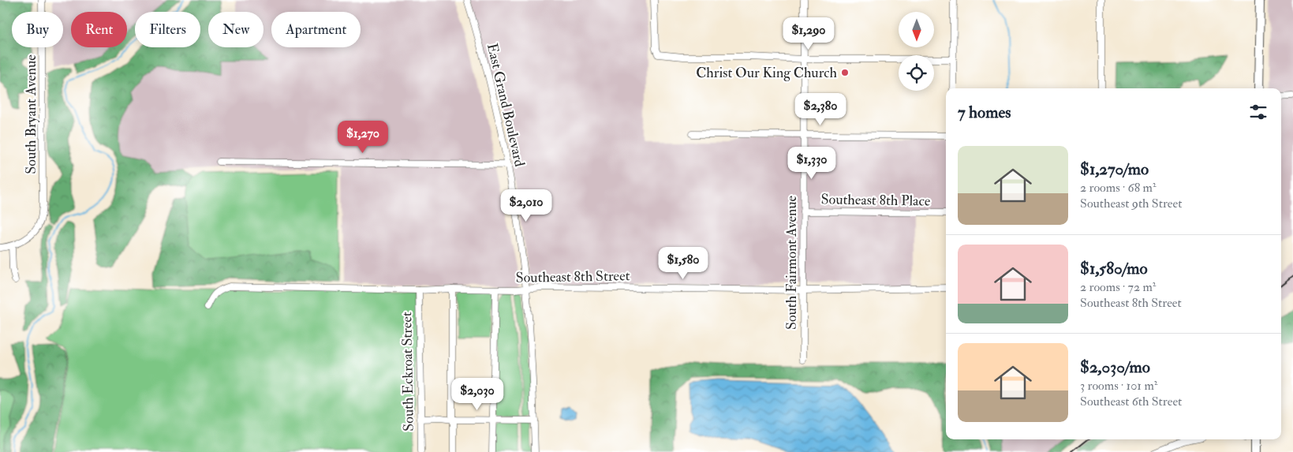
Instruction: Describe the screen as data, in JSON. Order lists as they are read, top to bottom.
{
  "streets": {
    "street": [
      "East Grand Boulevard",
      "South Bryant Avenue",
      "Southeast 8th Place",
      "South Fairmont Avenue",
      "Southeast 8th Street",
      "South Eckroat Street"
    ]
  },
  "crossings": [
    ["East Grand Boulevard", "Southeast 8th Street"],
    ["Southeast 8th Place", "South Fairmont Avenue"],
    ["South Fairmont Avenue", "Southeast 8th Street"],
    ["Southeast 8th Street", "South Eckroat Street"]
  ],
  "places": ["Christ Our King Church"],
  "north": "bottom",
  "page": {
    "chip": [
      "Buy",
      "Rent",
      "Filters",
      "New",
      "Apartment"
    ],
    "price": [
      "$1,290",
      "$2,380",
      "$1,270",
      "$1,330",
      "$2,010",
      "$1,580",
      "$2,030"
    ],
    "heading": "7 homes",
    "list": [
      {
        "name": "$1,270/mo",
        "note": "2 rooms · 68 m² · Southeast 9th Street"
      },
      {
        "name": "$1,580/mo",
        "note": "2 rooms · 72 m² · Southeast 8th Street"
      },
      {
        "name": "$2,030/mo",
        "note": "3 rooms · 101 m² · Southeast 6th Street"
      }
    ]
  }
}
